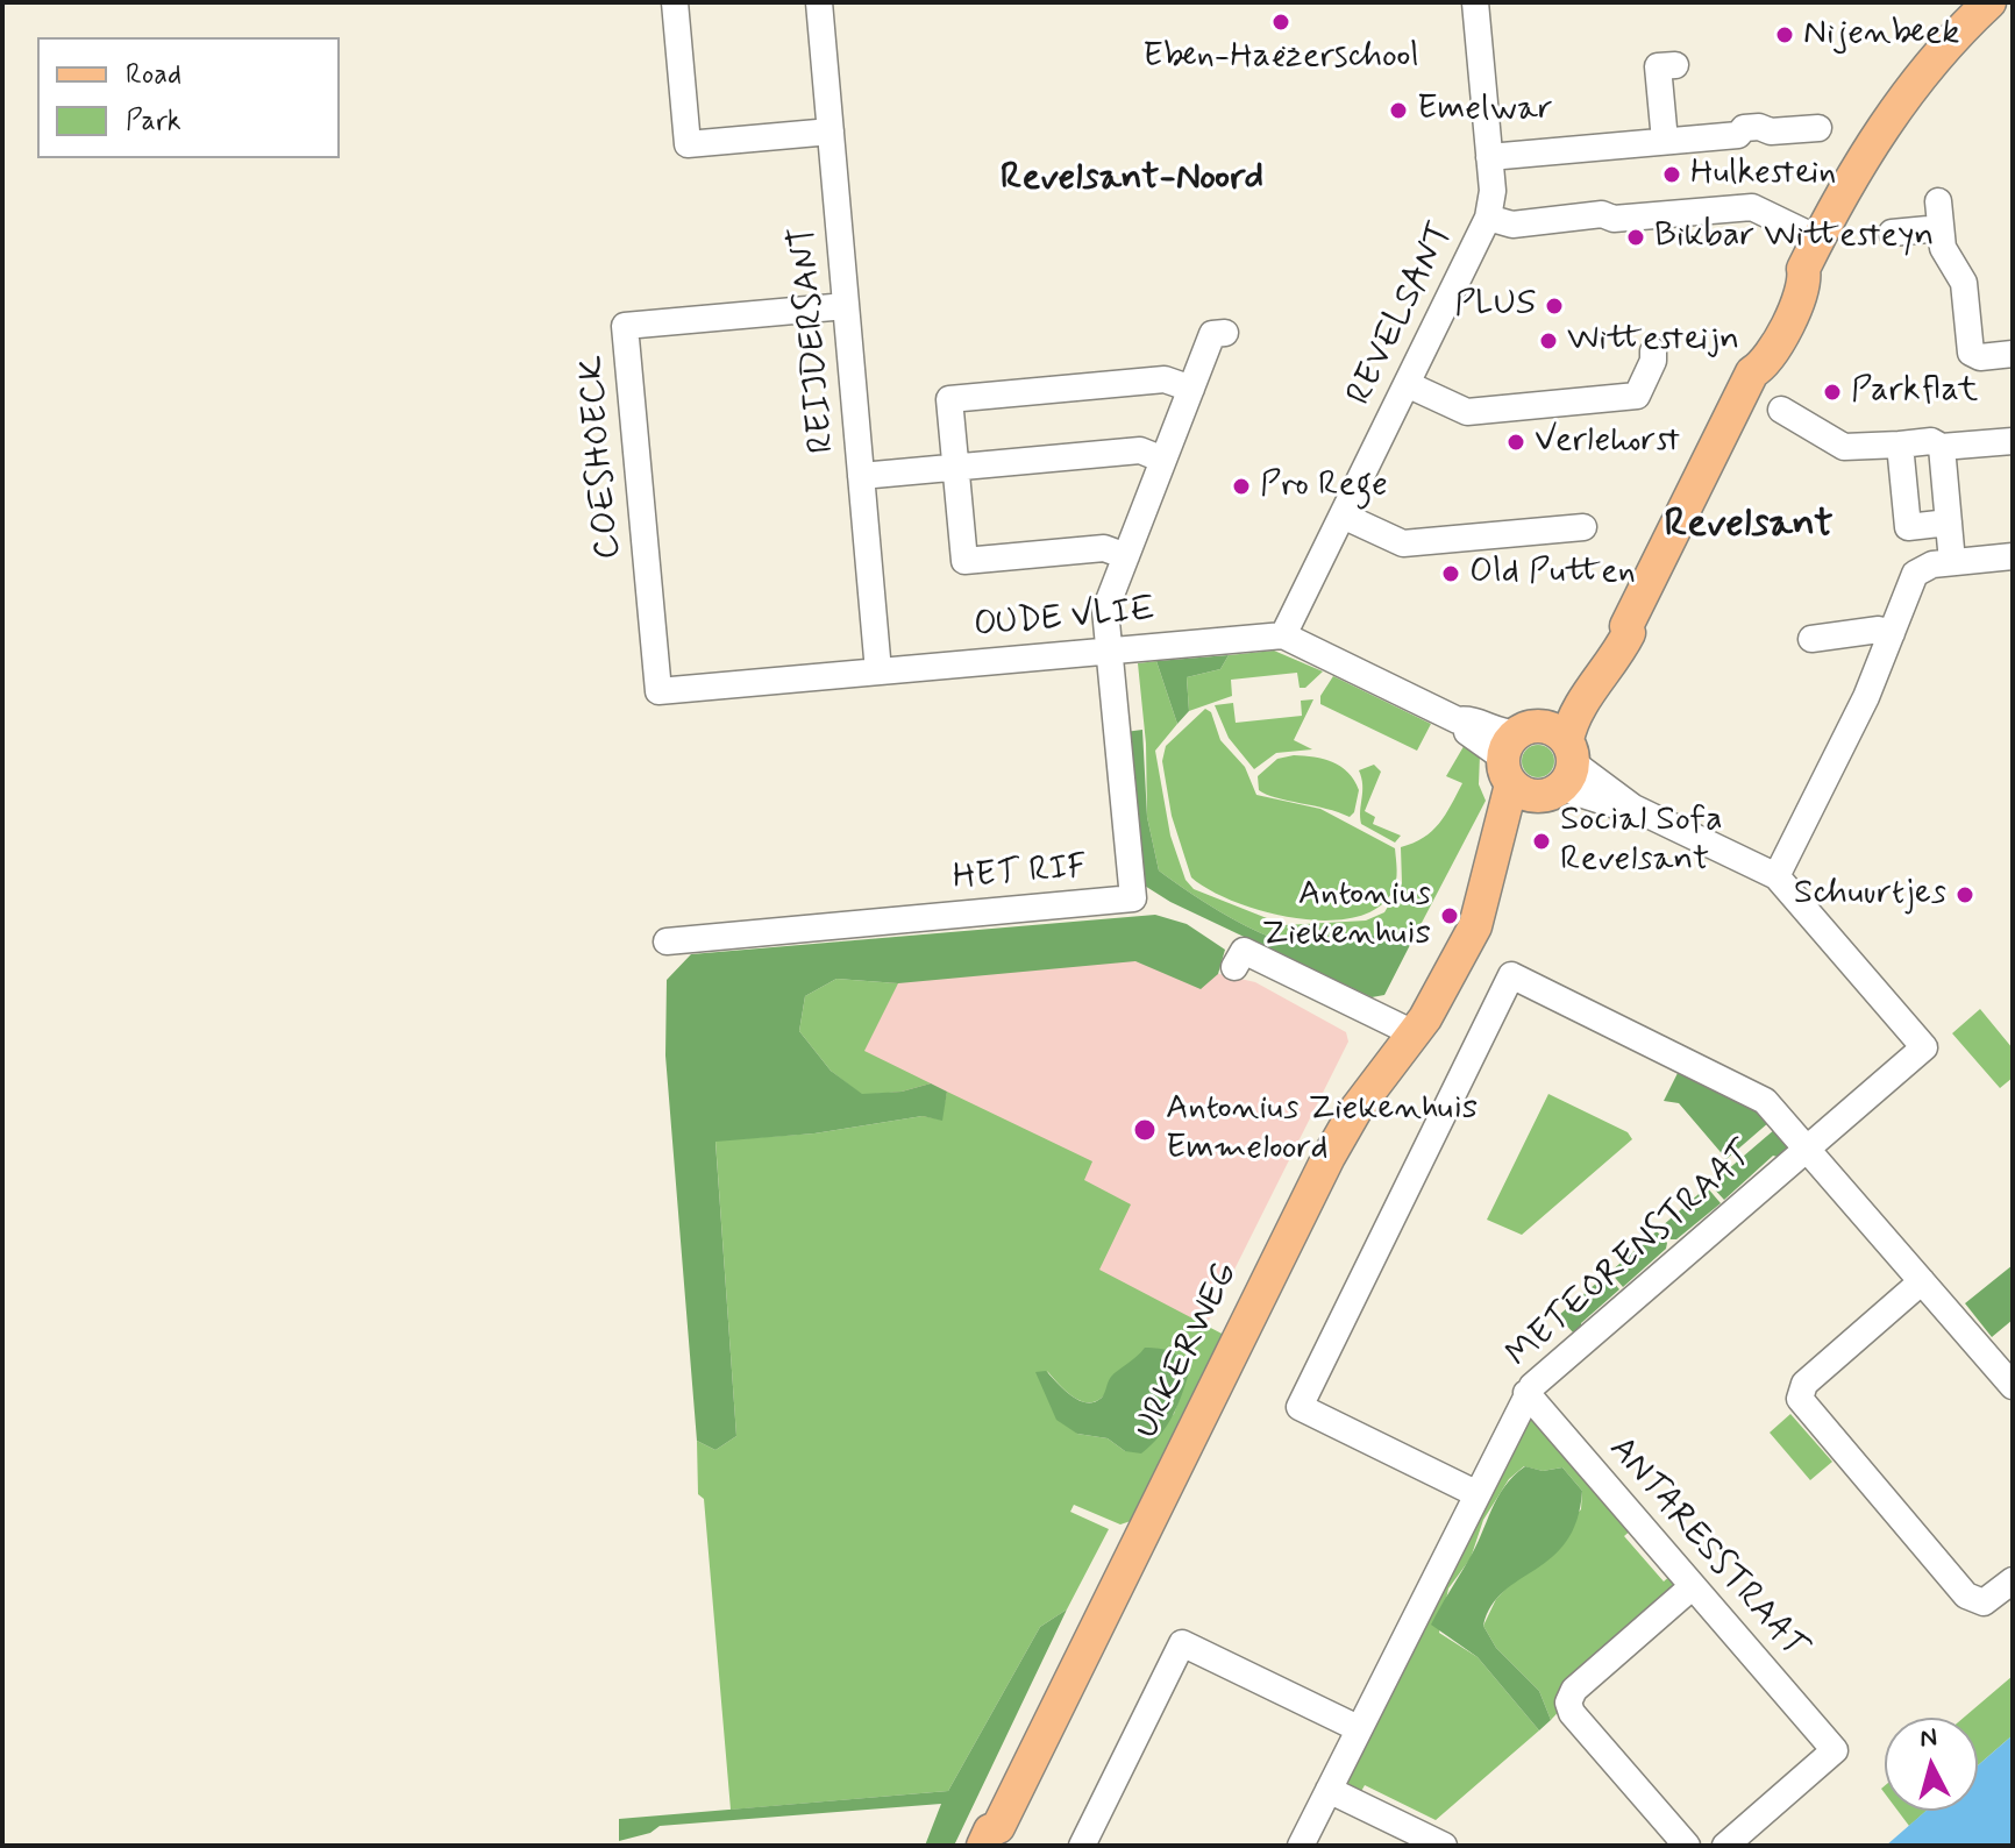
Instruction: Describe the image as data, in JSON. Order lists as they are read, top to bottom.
{
  "streets": {
    "main road": ["URKERWEG"],
    "street": [
      "REVELSANT",
      "REIJDERSANT",
      "COESHOECK",
      "OUDE VLIE",
      "HET RIF",
      "METEORENSTRAAT",
      "ANTARESSTRAAT"
    ]
  },
  "crossings": [
    ["REVELSANT", "OUDE VLIE"],
    ["REIJDERSANT", "COESHOECK"],
    ["REIJDERSANT", "OUDE VLIE"],
    ["COESHOECK", "OUDE VLIE"],
    ["OUDE VLIE", "HET RIF"],
    ["METEORENSTRAAT", "ANTARESSTRAAT"]
  ],
  "districts": ["Revelsant-Noord", "Revelsant"],
  "places": [
    "Eben-Haëzerschool",
    "Nijenbeek",
    "Emelwar",
    "Hulkestein",
    "Bikbar Wittesteyn",
    "PLUS",
    "Wittesteijn",
    "Parkflat",
    "Verlehorst",
    "Pro Rege",
    "Old Putten",
    "Social Sofa Revelsant",
    "Schuurtjes",
    "Antonius Ziekenhuis",
    "Antonius Ziekenhuis Emmeloord"
  ],
  "legend": ["Road", "Park"],
  "north": "top"
}
